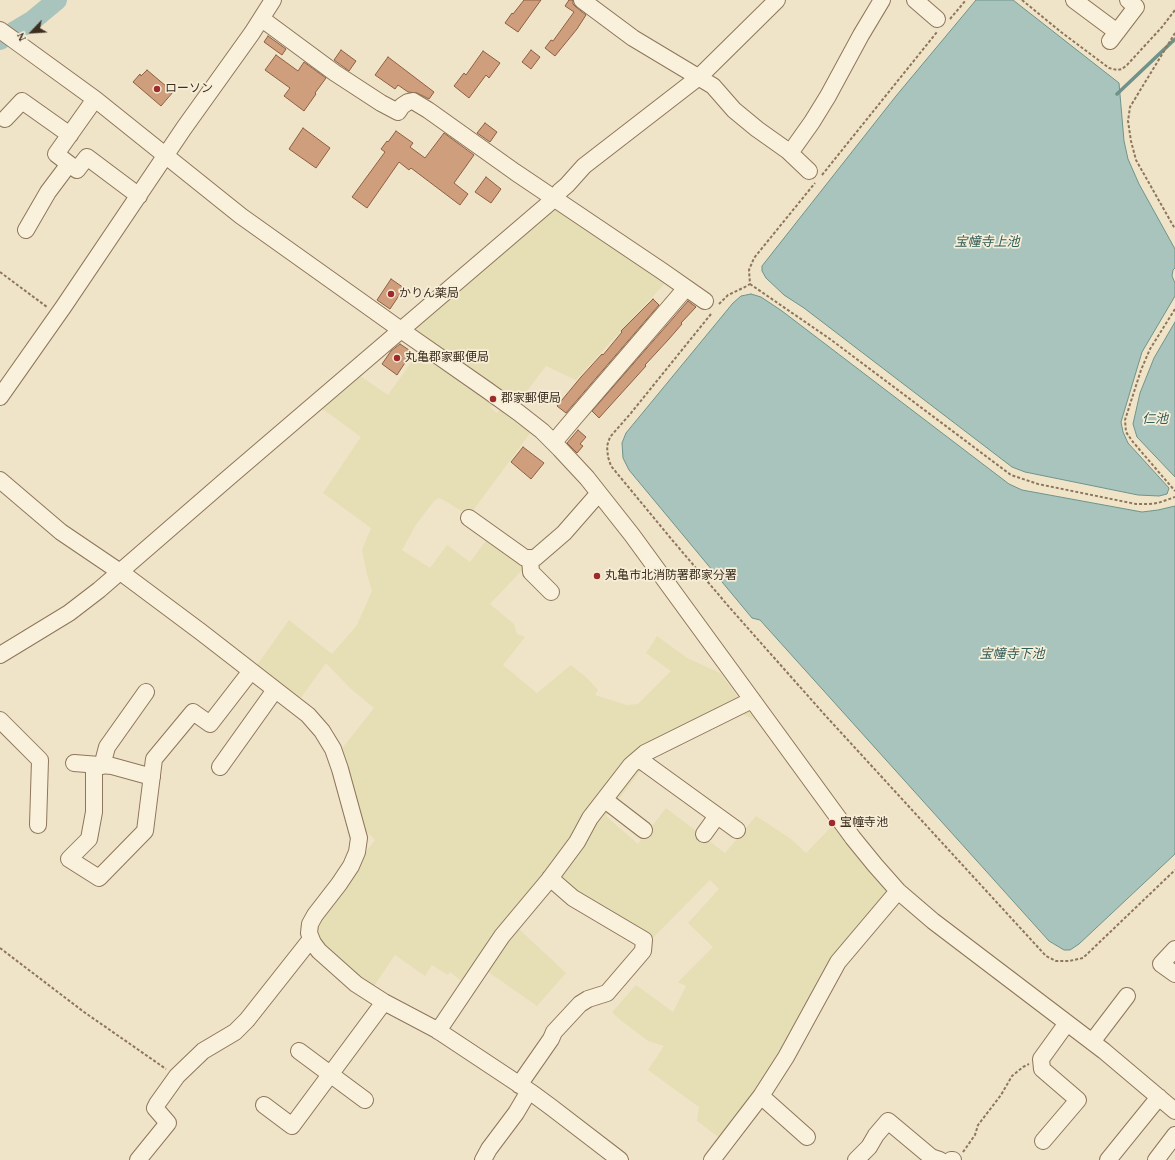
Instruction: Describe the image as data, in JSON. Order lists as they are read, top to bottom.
{
  "water": ["宝幢寺上池", "仁池", "宝幢寺下池"],
  "places": [
    "ローソン",
    "かりん薬局",
    "丸亀郡家郵便局",
    "郡家郵便局",
    "丸亀市北消防署郡家分署",
    "宝幢寺池"
  ],
  "north": "bottom left"
}
